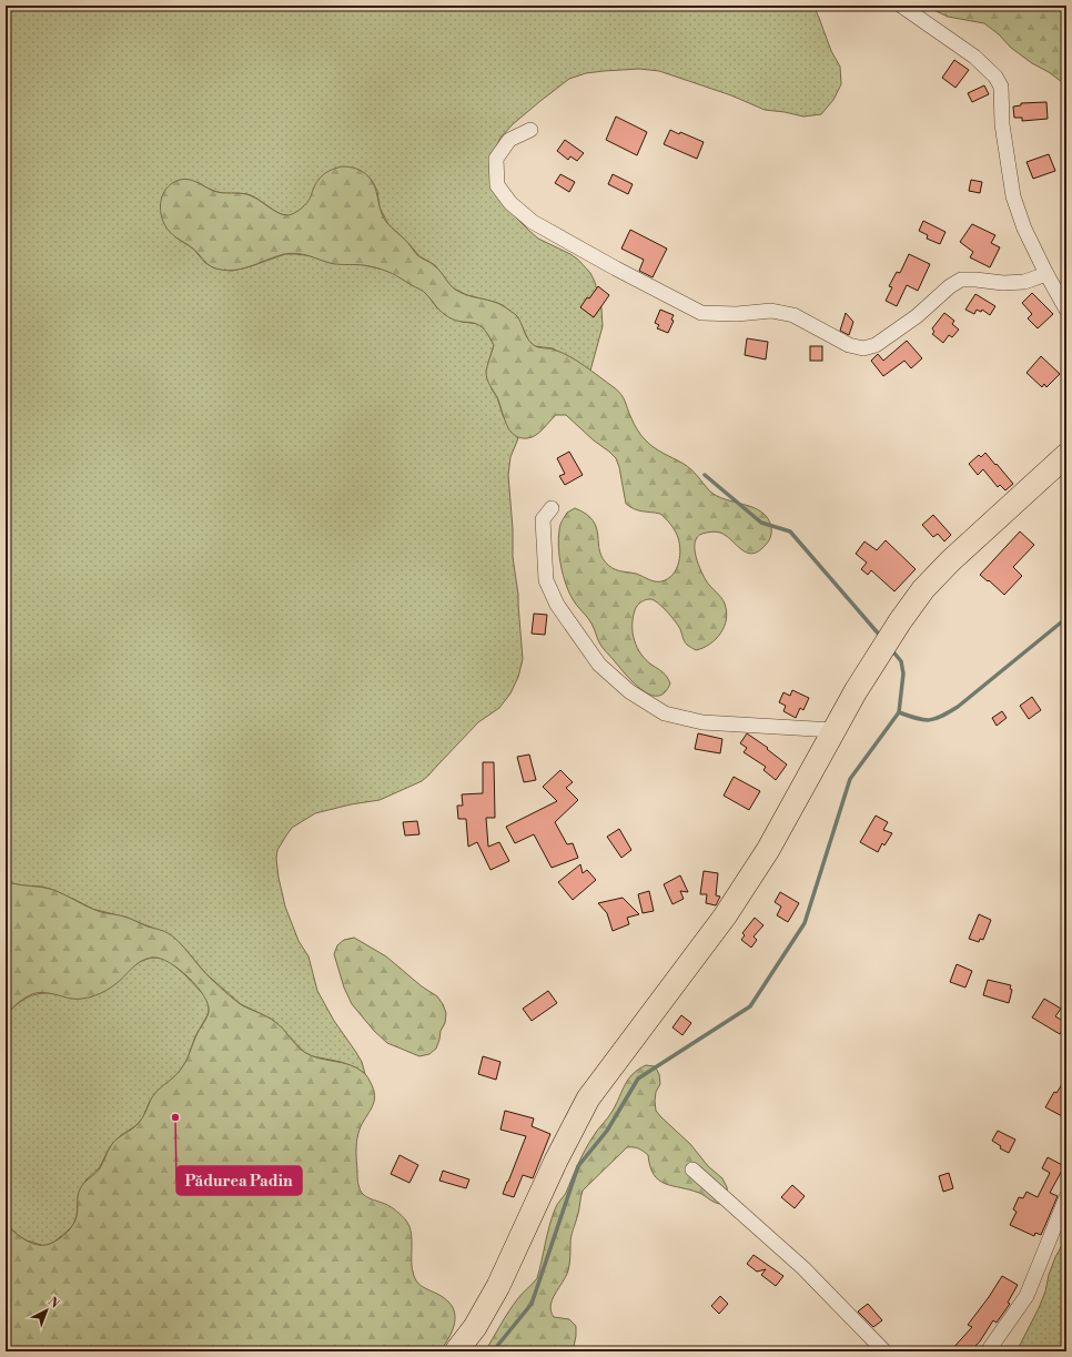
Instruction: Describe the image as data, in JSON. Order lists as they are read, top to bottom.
{
  "places": ["Pădurea Padin"],
  "north": "top right"
}
